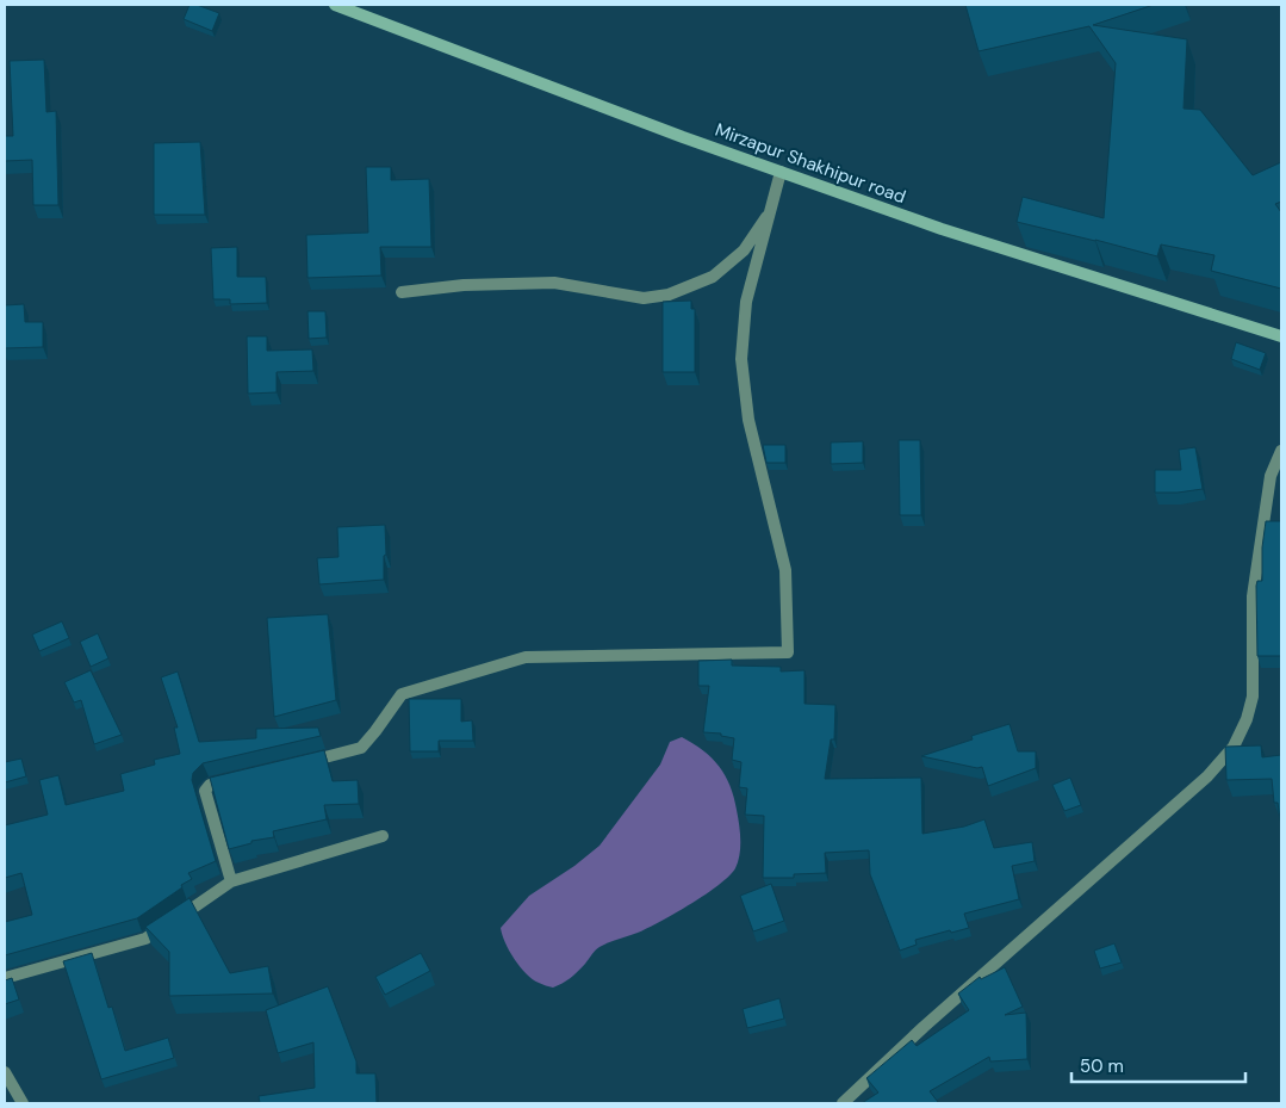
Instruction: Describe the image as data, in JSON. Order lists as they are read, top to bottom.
{
  "streets": {
    "main road": ["Mirzapur Shakhipur road"]
  },
  "scale_bar": "50 m"
}
